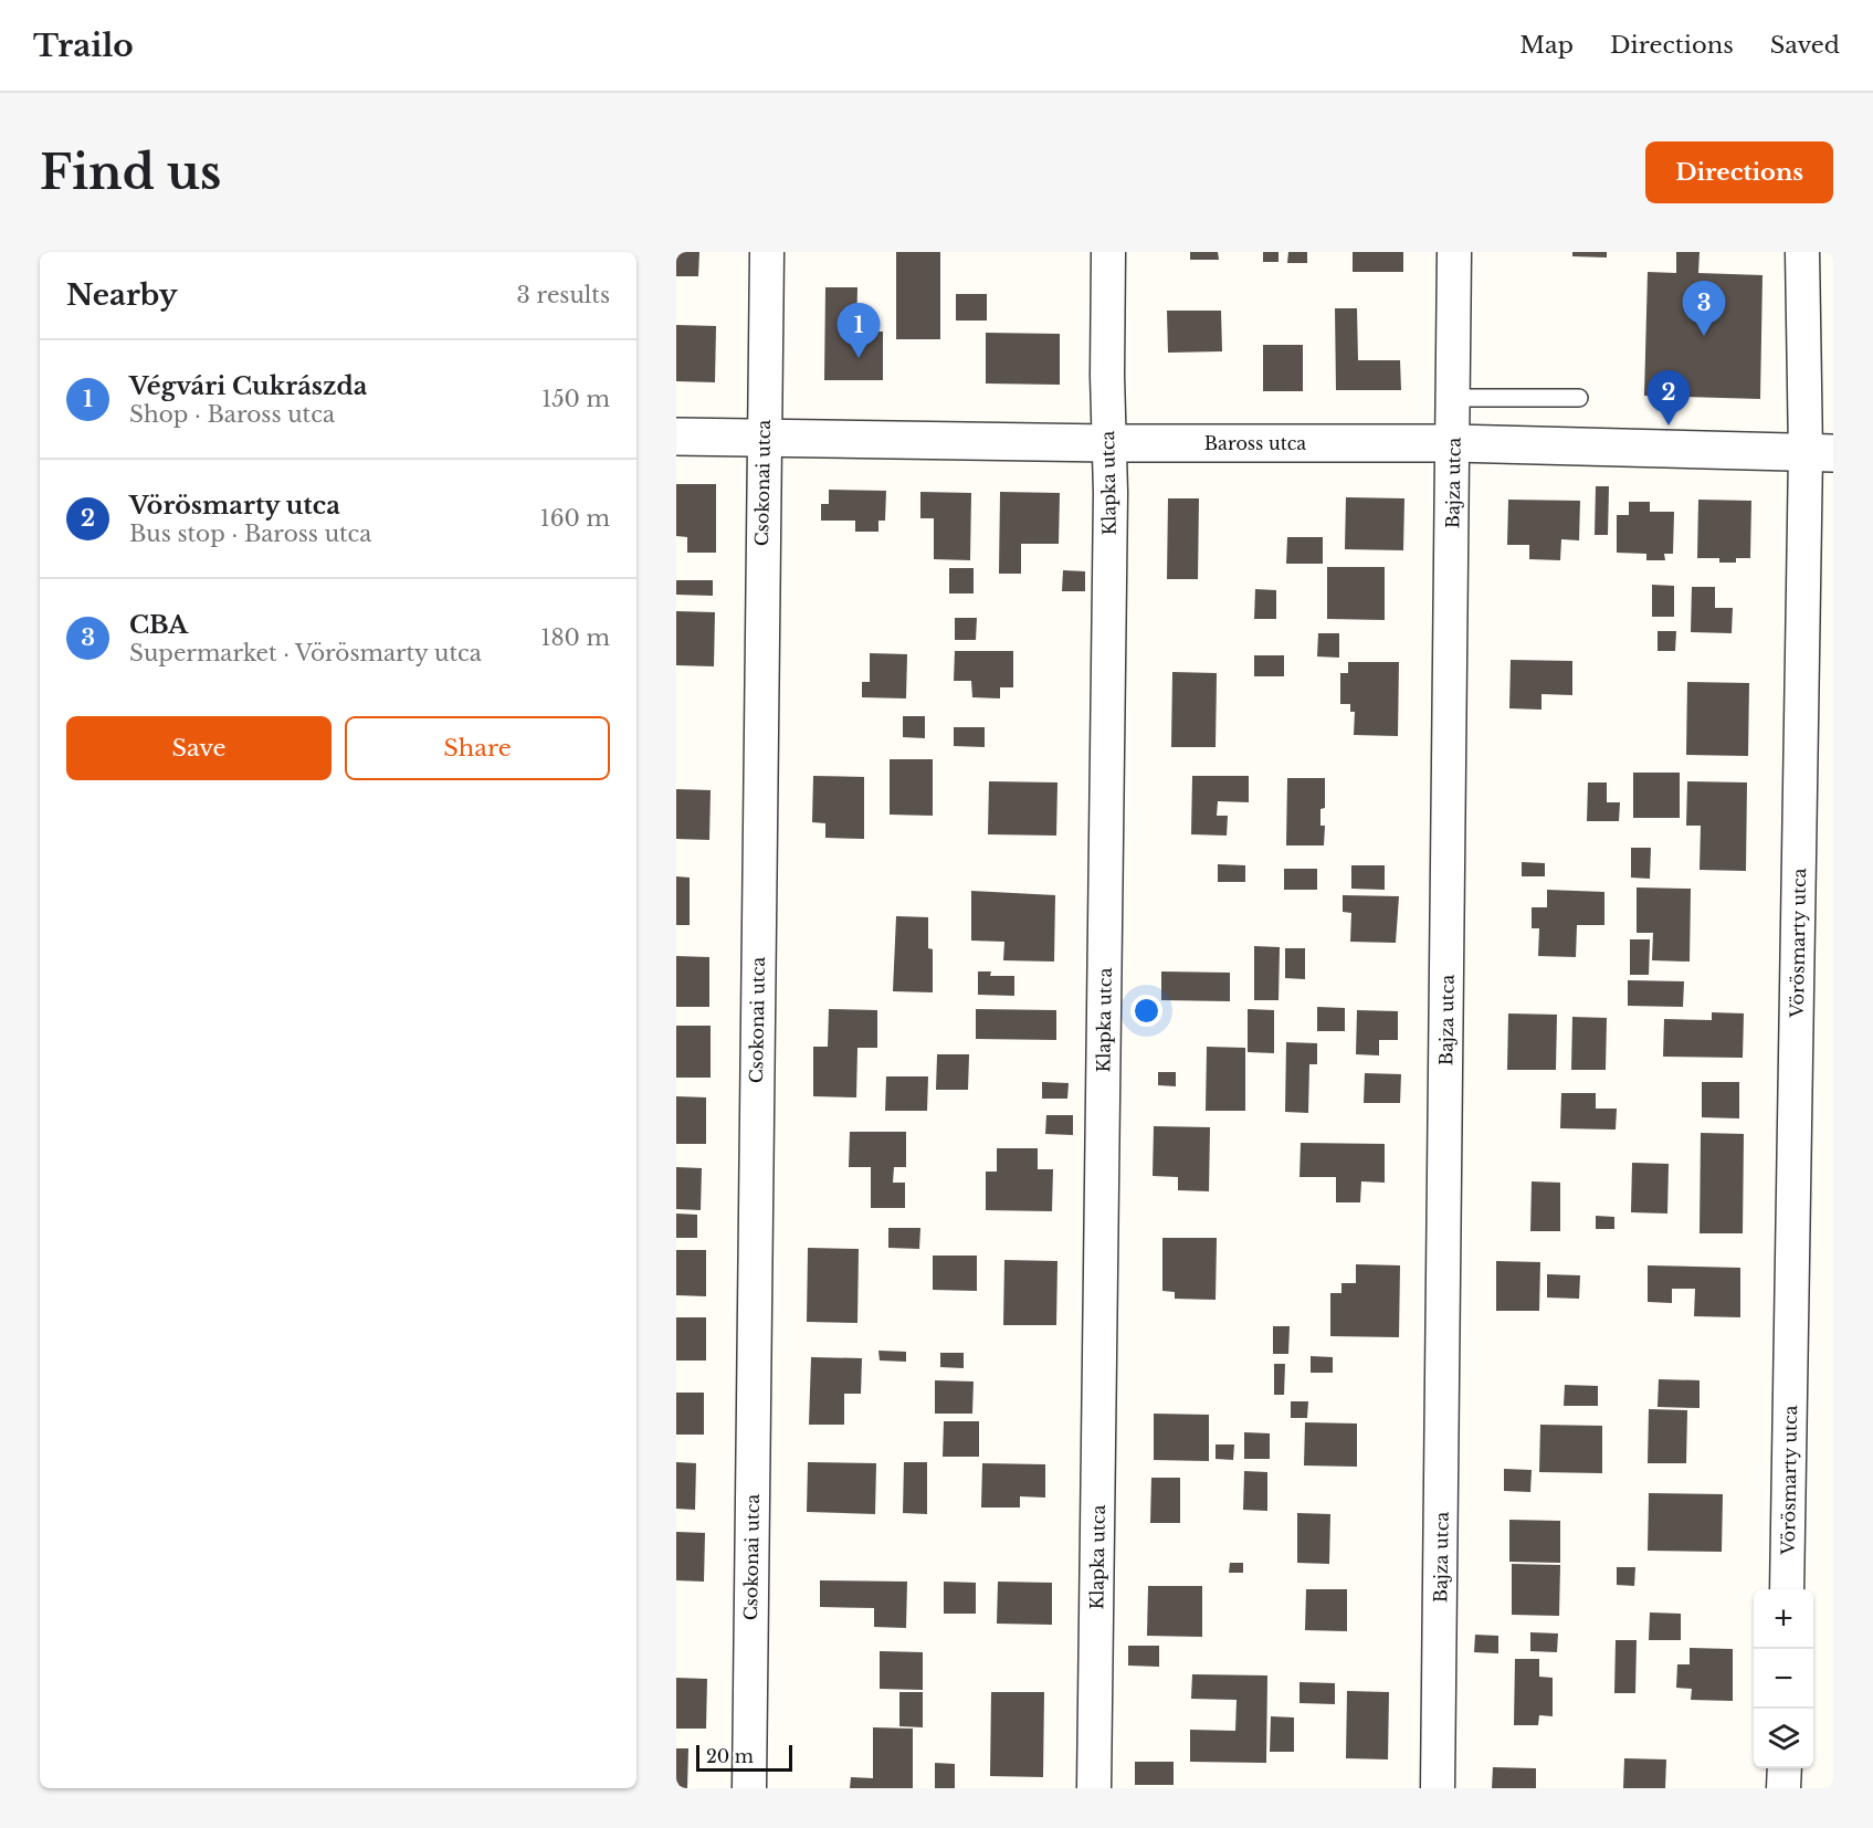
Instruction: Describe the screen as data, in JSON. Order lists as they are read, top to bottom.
{
  "streets": {
    "street": [
      "Baross utca",
      "Csokonai utca",
      "Klapka utca",
      "Bajza utca",
      "Vörösmarty utca"
    ]
  },
  "crossings": [
    ["Baross utca", "Csokonai utca"],
    ["Baross utca", "Klapka utca"],
    ["Baross utca", "Bajza utca"],
    ["Baross utca", "Vörösmarty utca"]
  ],
  "scale_bar": "20 m",
  "page": {
    "header": "Trailo",
    "nav": ["Map", "Directions", "Saved"],
    "buttons": [
      "Directions",
      ["Save", "Share"]
    ],
    "title": "Find us",
    "heading": ["Nearby", "3 results"],
    "pins": ["3", "1", "2"],
    "list": [
      {
        "mark": "1",
        "name": "Végvári Cukrászda",
        "note": "Shop · Baross utca",
        "value": "150 m"
      },
      {
        "mark": "2",
        "name": "Vörösmarty utca",
        "note": "Bus stop · Baross utca",
        "value": "160 m"
      },
      {
        "mark": "3",
        "name": "CBA",
        "note": "Supermarket · Vörösmarty utca",
        "value": "180 m"
      }
    ],
    "map_buttons": ["+", "−"],
    "scale": "20 m"
  }
}
